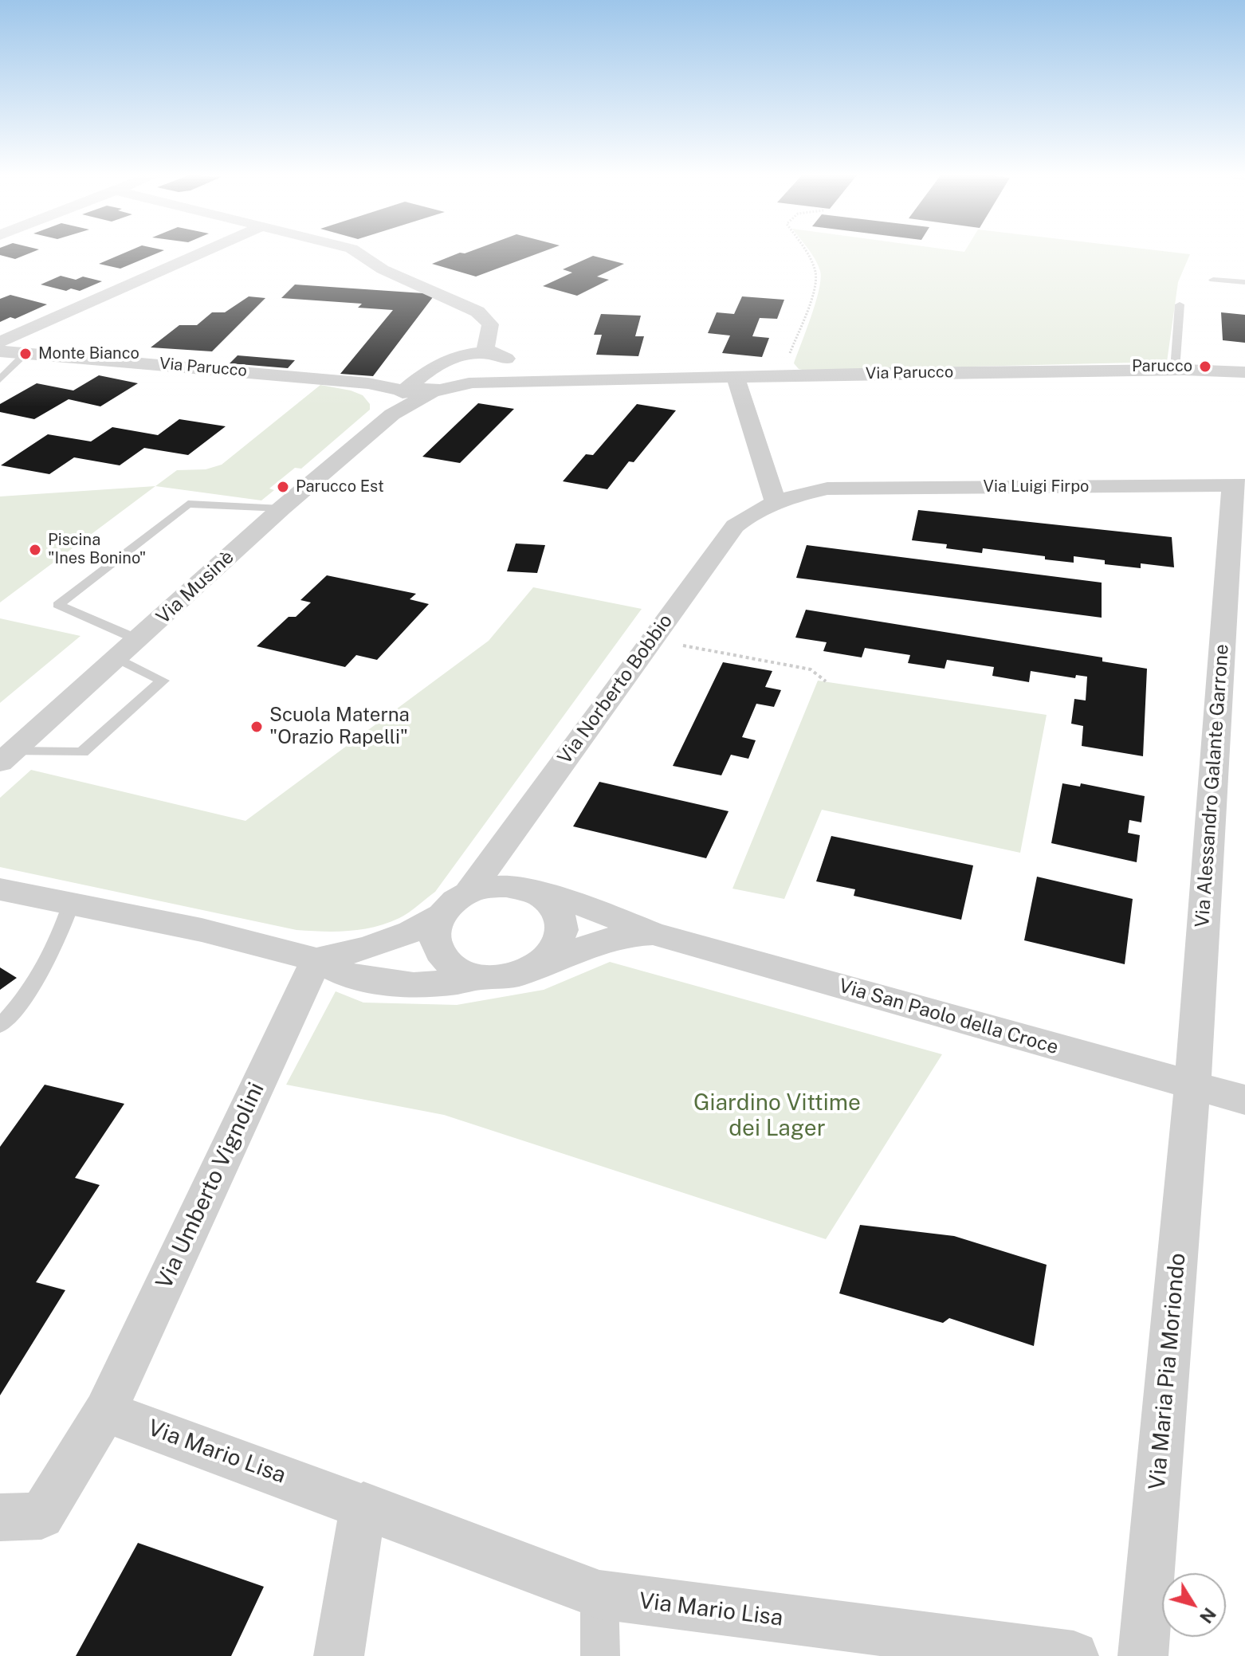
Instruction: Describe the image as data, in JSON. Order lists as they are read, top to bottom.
{
  "streets": {
    "street": [
      "Via Parucco",
      "Via Luigi Firpo",
      "Via Musinè",
      "Via Norberto Bobbio",
      "Via Alessandro Galante Garrone",
      "Via San Paolo della Croce",
      "Via Umberto Vignolini",
      "Via Maria Pia Moriondo",
      "Via Mario Lisa"
    ]
  },
  "crossings": [
    ["Via Luigi Firpo", "Via Norberto Bobbio"],
    ["Via Luigi Firpo", "Via Alessandro Galante Garrone"],
    ["Via Norberto Bobbio", "Via San Paolo della Croce"],
    ["Via Alessandro Galante Garrone", "Via San Paolo della Croce"],
    ["Via Alessandro Galante Garrone", "Via Maria Pia Moriondo"],
    ["Via San Paolo della Croce", "Via Maria Pia Moriondo"],
    ["Via Umberto Vignolini", "Via Mario Lisa"]
  ],
  "parks": ["Giardino Vittime dei Lager"],
  "places": [
    "Monte Bianco",
    "Parucco",
    "Parucco Est",
    "Piscina \"Ines Bonino\"",
    "Scuola Materna \"Orazio Rapelli\""
  ],
  "north": "bottom right"
}
